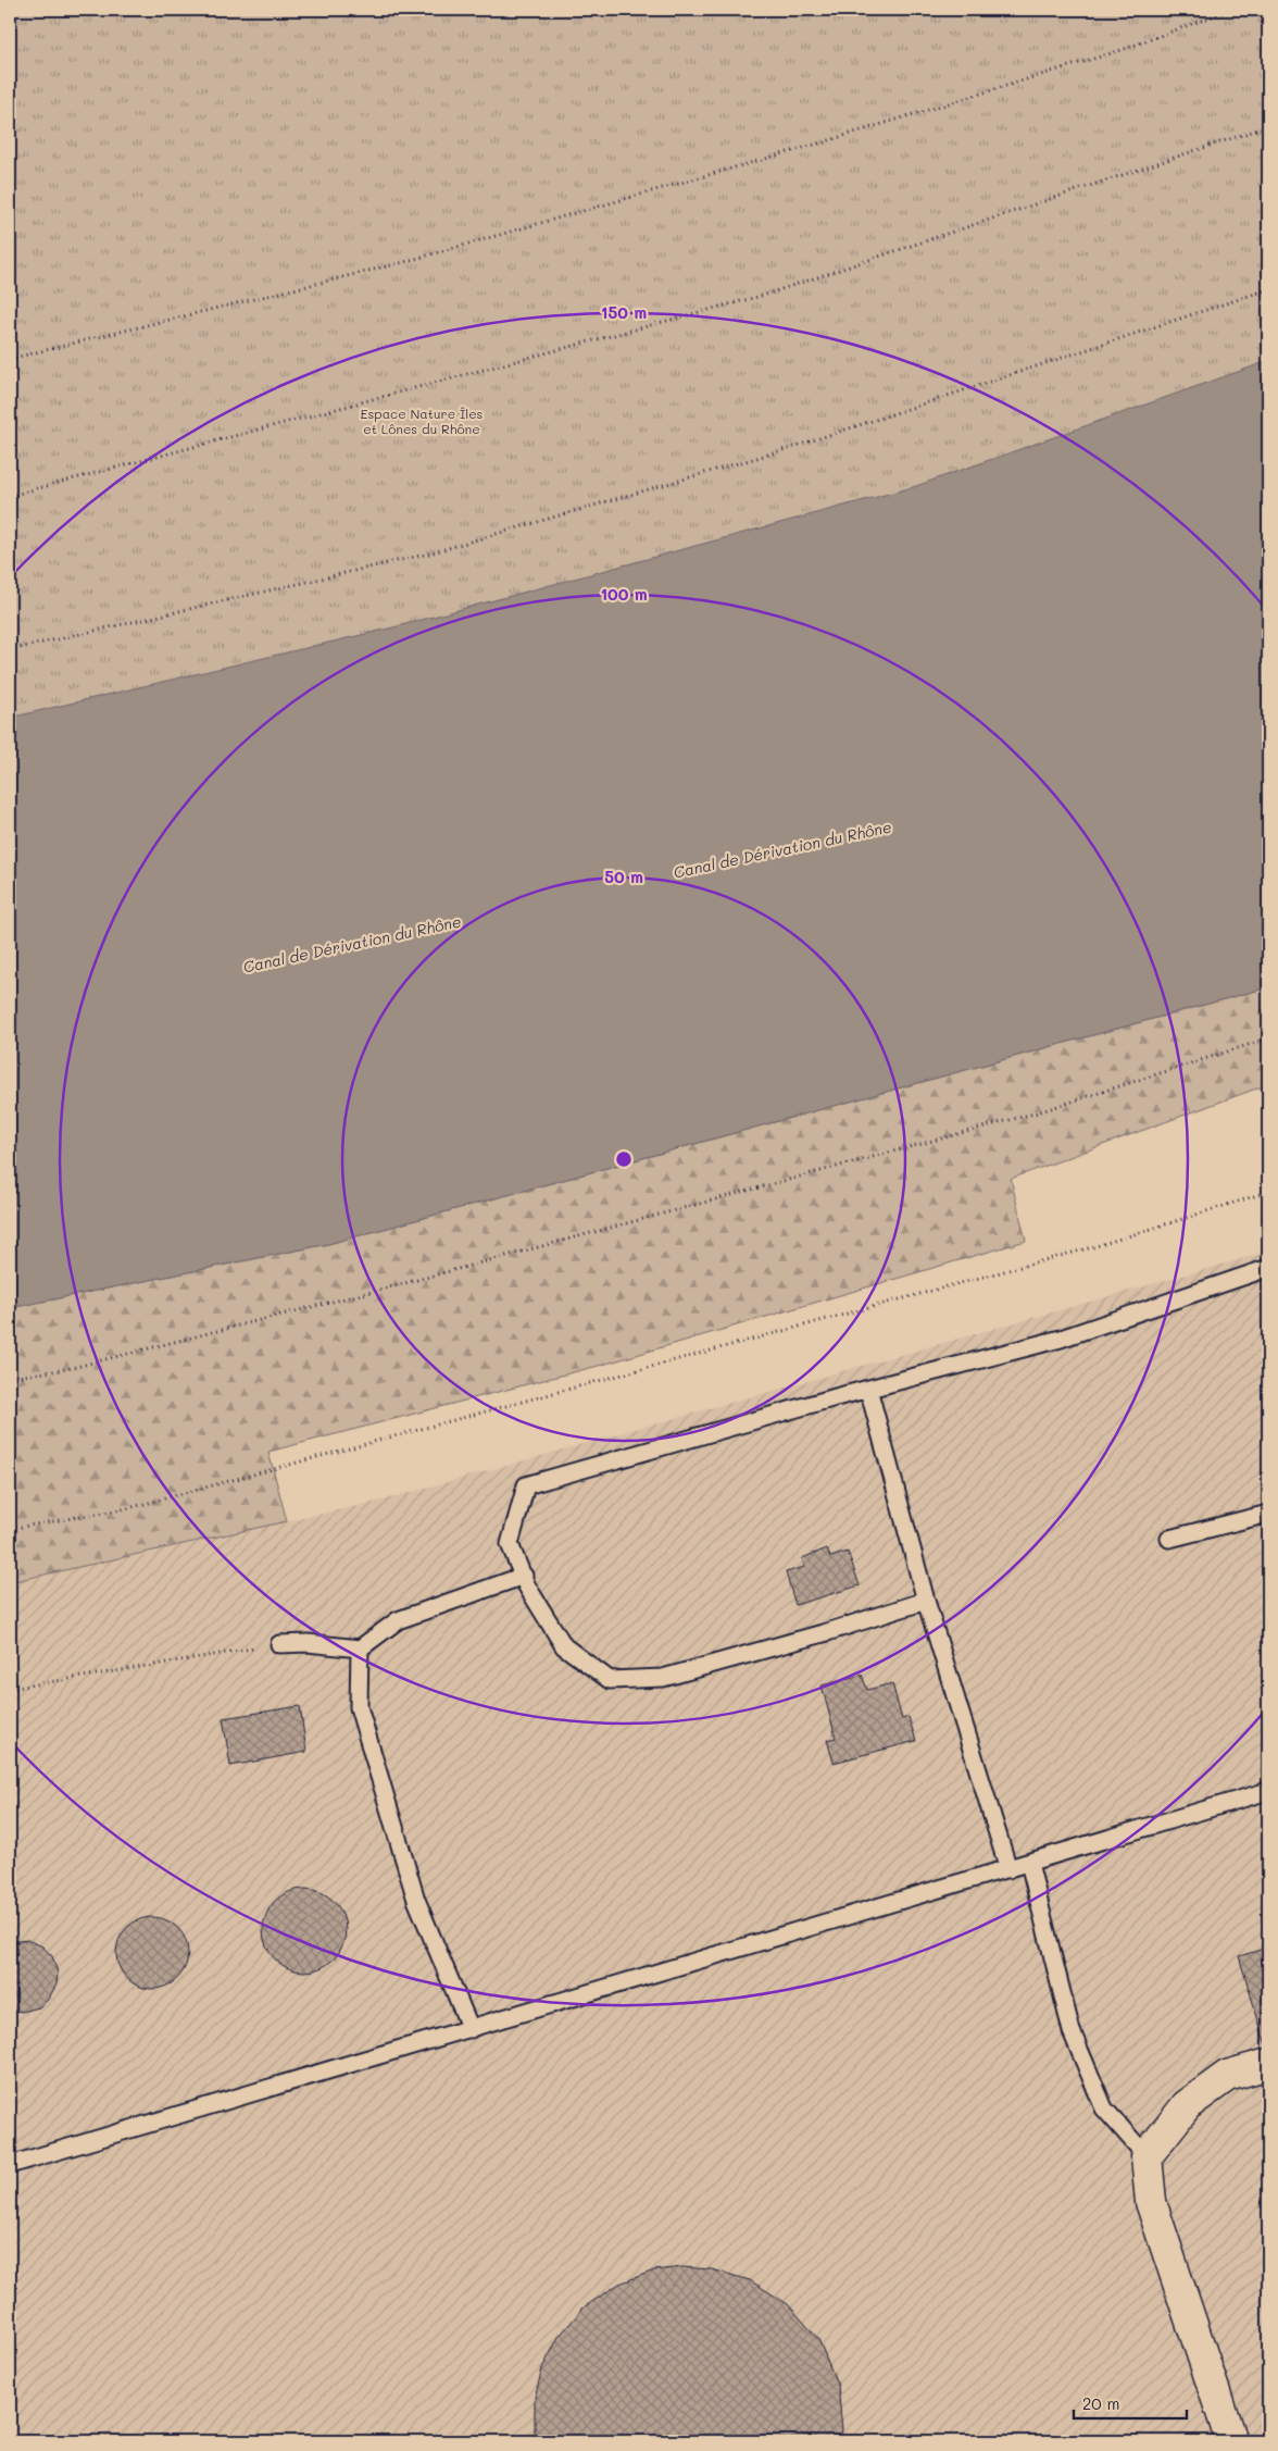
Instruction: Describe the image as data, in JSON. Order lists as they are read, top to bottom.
{
  "water": ["Canal de Dérivation du Rhône"],
  "parks": ["Espace Nature Îles et Lônes du Rhône"],
  "scale_bar": "20 m",
  "rings": ["150 m", "100 m", "50 m"]
}
